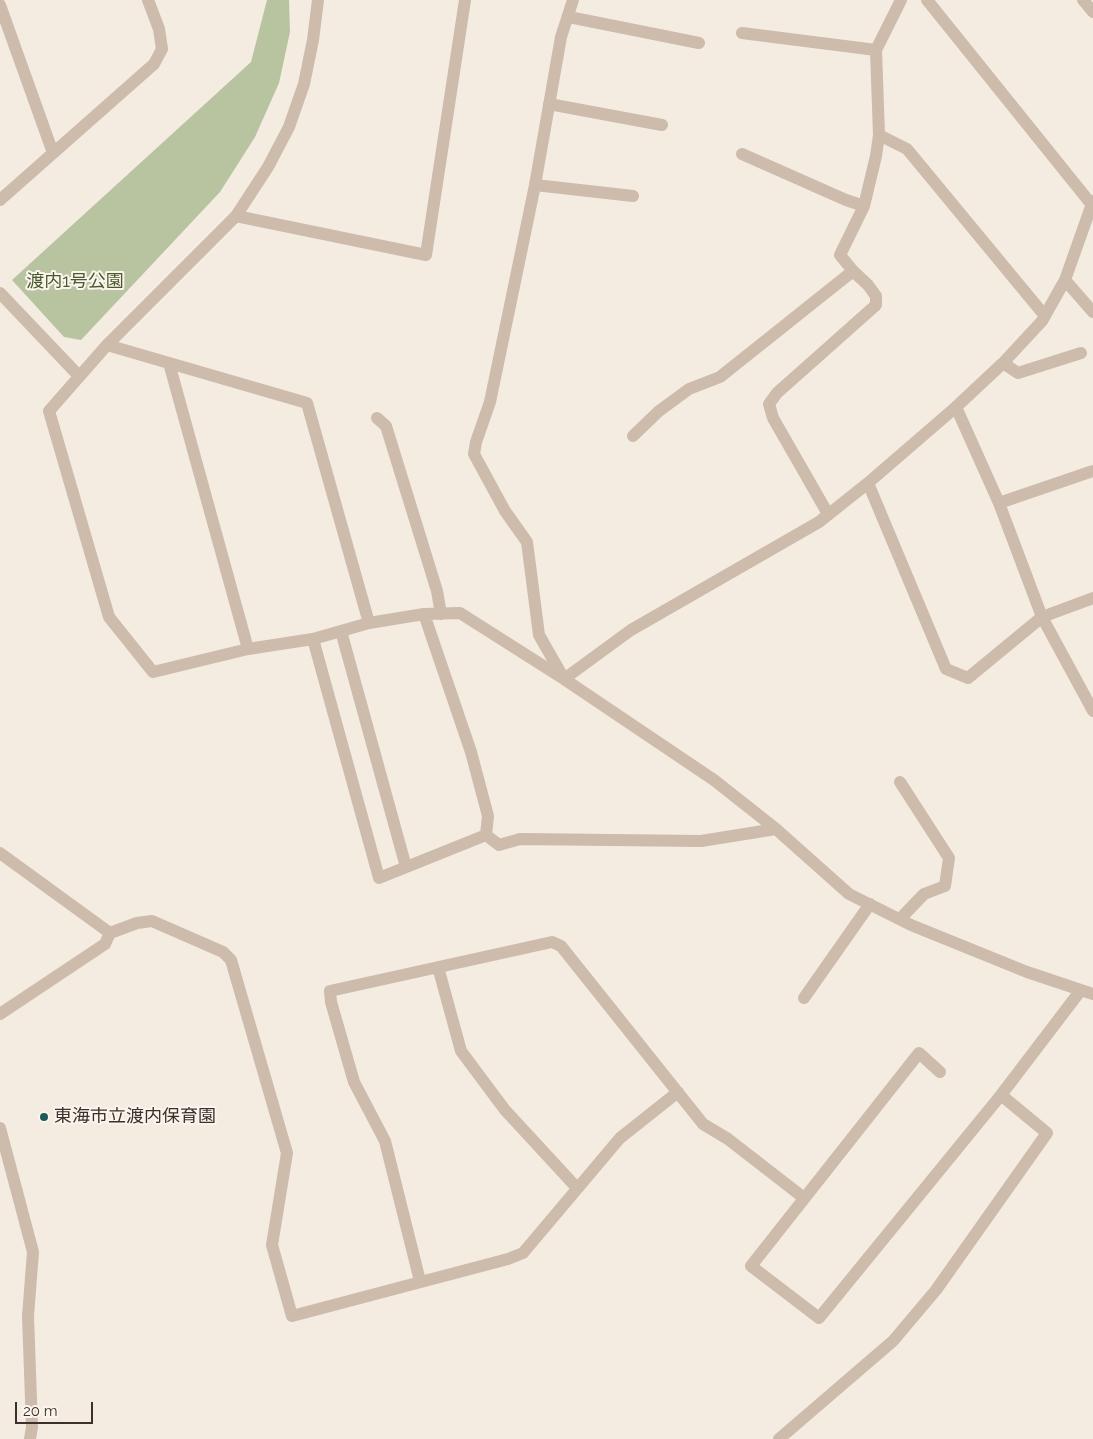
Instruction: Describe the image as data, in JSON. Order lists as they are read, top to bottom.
{
  "parks": ["渡内1号公園"],
  "places": ["東海市立渡内保育園"],
  "scale_bar": "20 m"
}
